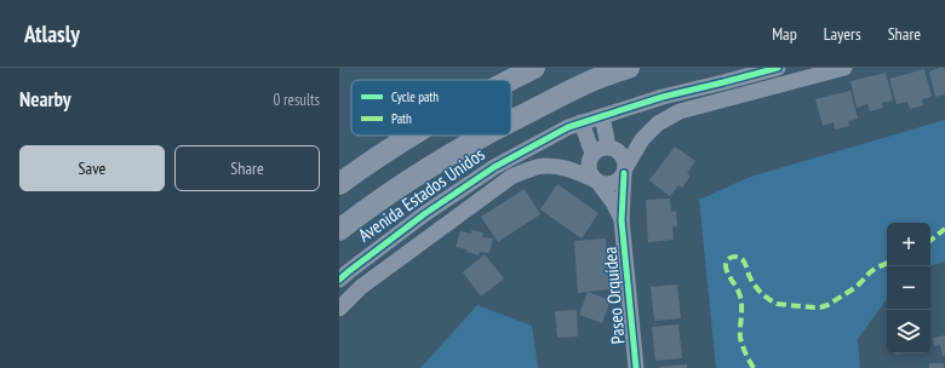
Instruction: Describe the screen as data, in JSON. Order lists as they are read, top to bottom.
{
  "streets": {
    "street": ["Avenida Estados Unidos", "Paseo Orquídea"]
  },
  "legend": ["Cycle path", "Path"],
  "page": {
    "header": "Atlasly",
    "nav": ["Map", "Layers", "Share"],
    "heading": ["Nearby", "0 results"],
    "buttons": ["Save", "Share"],
    "map_buttons": ["+", "−"]
  }
}
